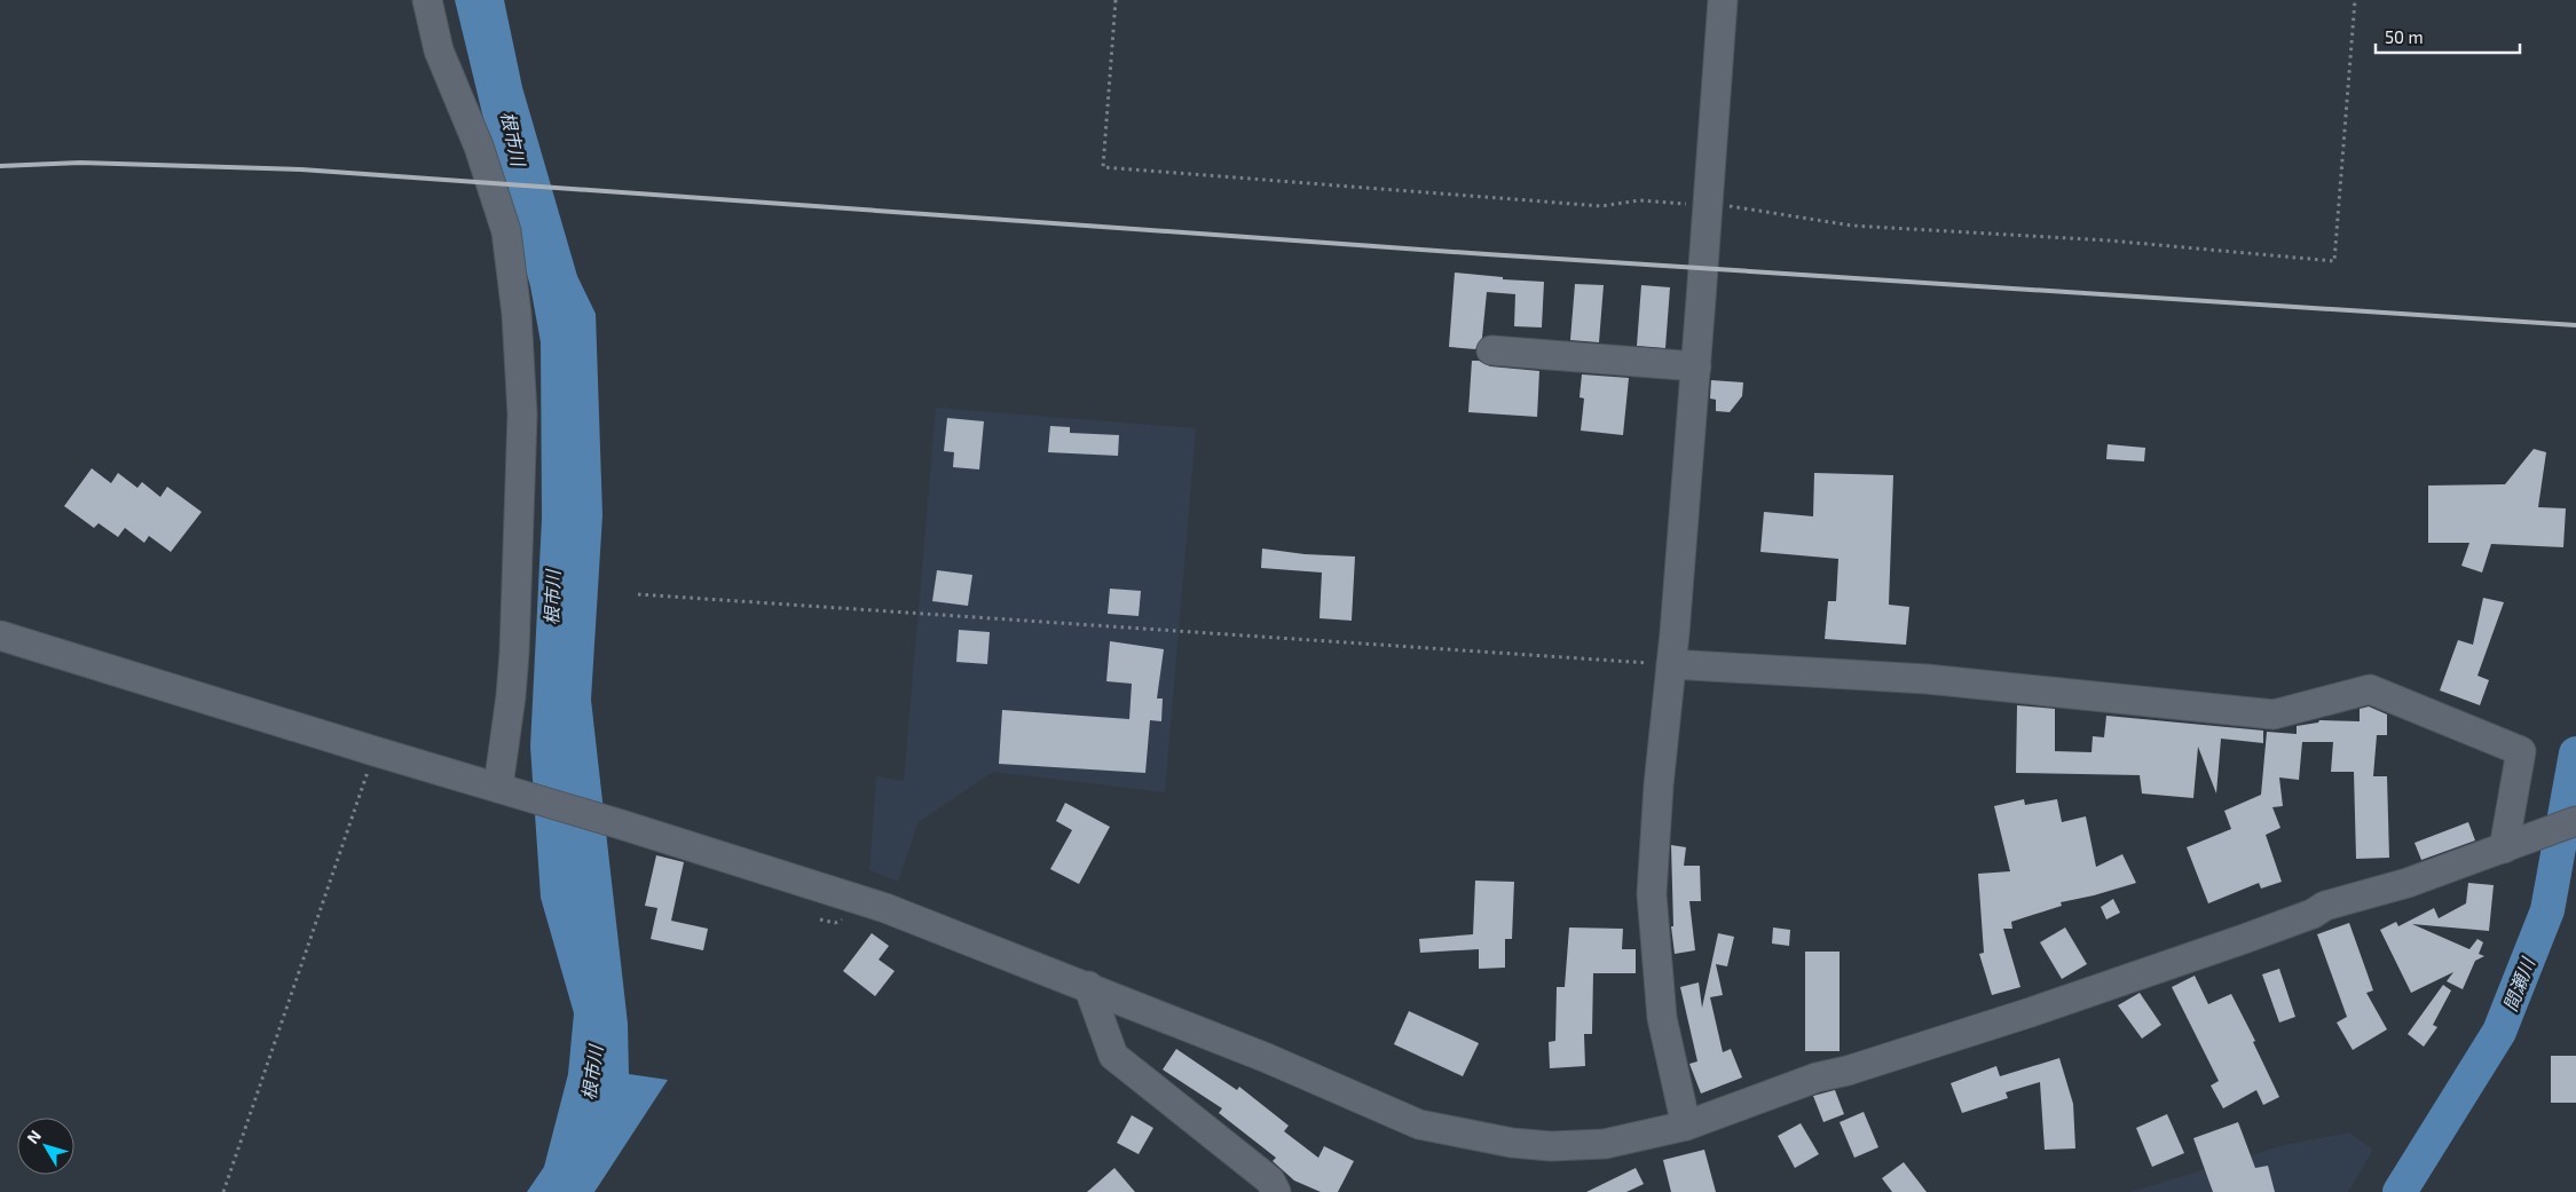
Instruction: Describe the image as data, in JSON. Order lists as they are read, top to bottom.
{
  "water": ["根市川", "間瀬川"],
  "scale_bar": "50 m",
  "north": "top left"
}
